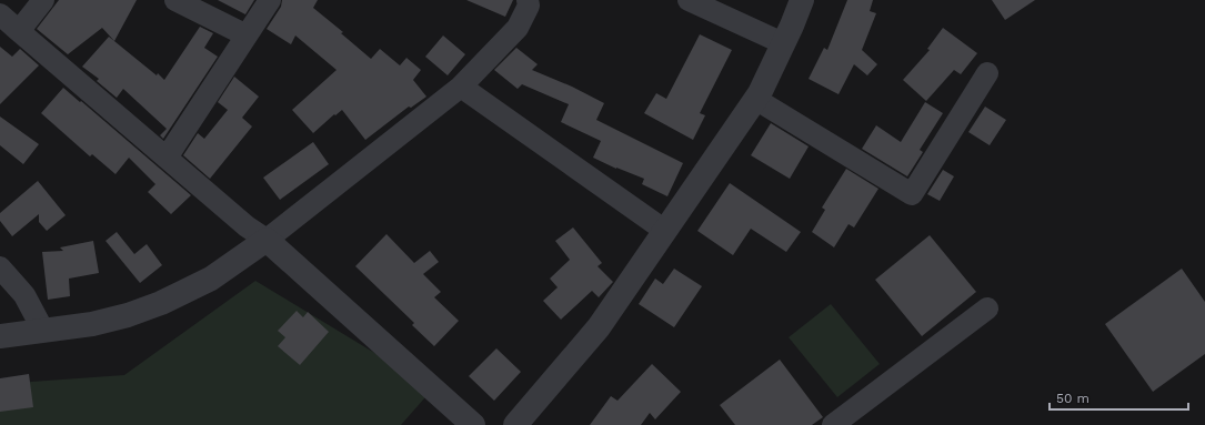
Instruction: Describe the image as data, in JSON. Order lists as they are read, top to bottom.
{
  "scale_bar": "50 m"
}
